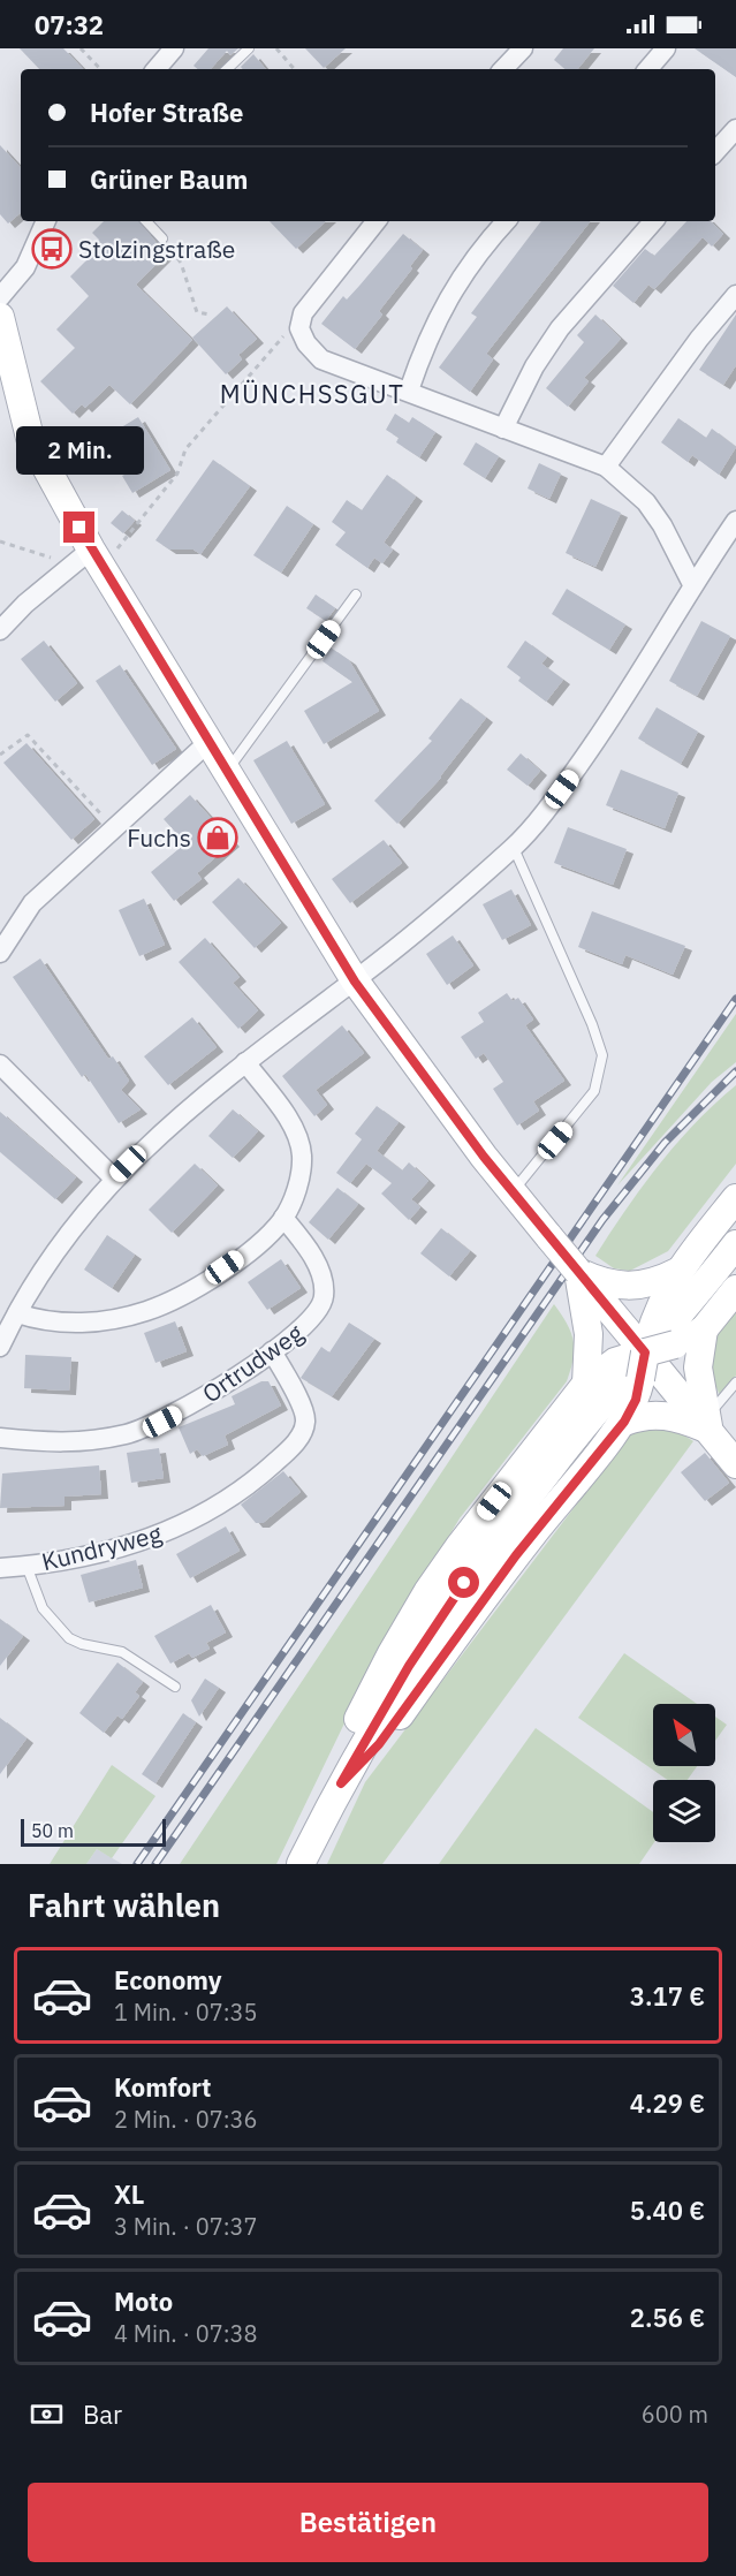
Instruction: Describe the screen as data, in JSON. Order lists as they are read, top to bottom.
{
  "streets": {
    "street": ["Ortrudweg", "Kundryweg"]
  },
  "crossings": [
    ["Ortrudweg", "Kundryweg"]
  ],
  "districts": ["MÜNCHSSGUT"],
  "places": {
    "bus stop": ["Stolzingstraße"],
    "shop": ["Fuchs"]
  },
  "scale_bar": "50 m",
  "north": "top left",
  "page": {
    "status": "07:32",
    "banner": ["Hofer Straße", "Grüner Baum"],
    "bubble": "2 Min.",
    "scale": "50 m",
    "heading": "Fahrt wählen",
    "list": [
      {
        "name": "Economy",
        "note": "1 Min. · 07:35",
        "value": "3.17 €"
      },
      {
        "name": "Komfort",
        "note": "2 Min. · 07:36",
        "value": "4.29 €"
      },
      {
        "name": "XL",
        "note": "3 Min. · 07:37",
        "value": "5.40 €"
      },
      {
        "name": "Moto",
        "note": "4 Min. · 07:38",
        "value": "2.56 €"
      }
    ],
    "pay": ["Bar", "600 m"],
    "buttons": "Bestätigen"
  }
}
